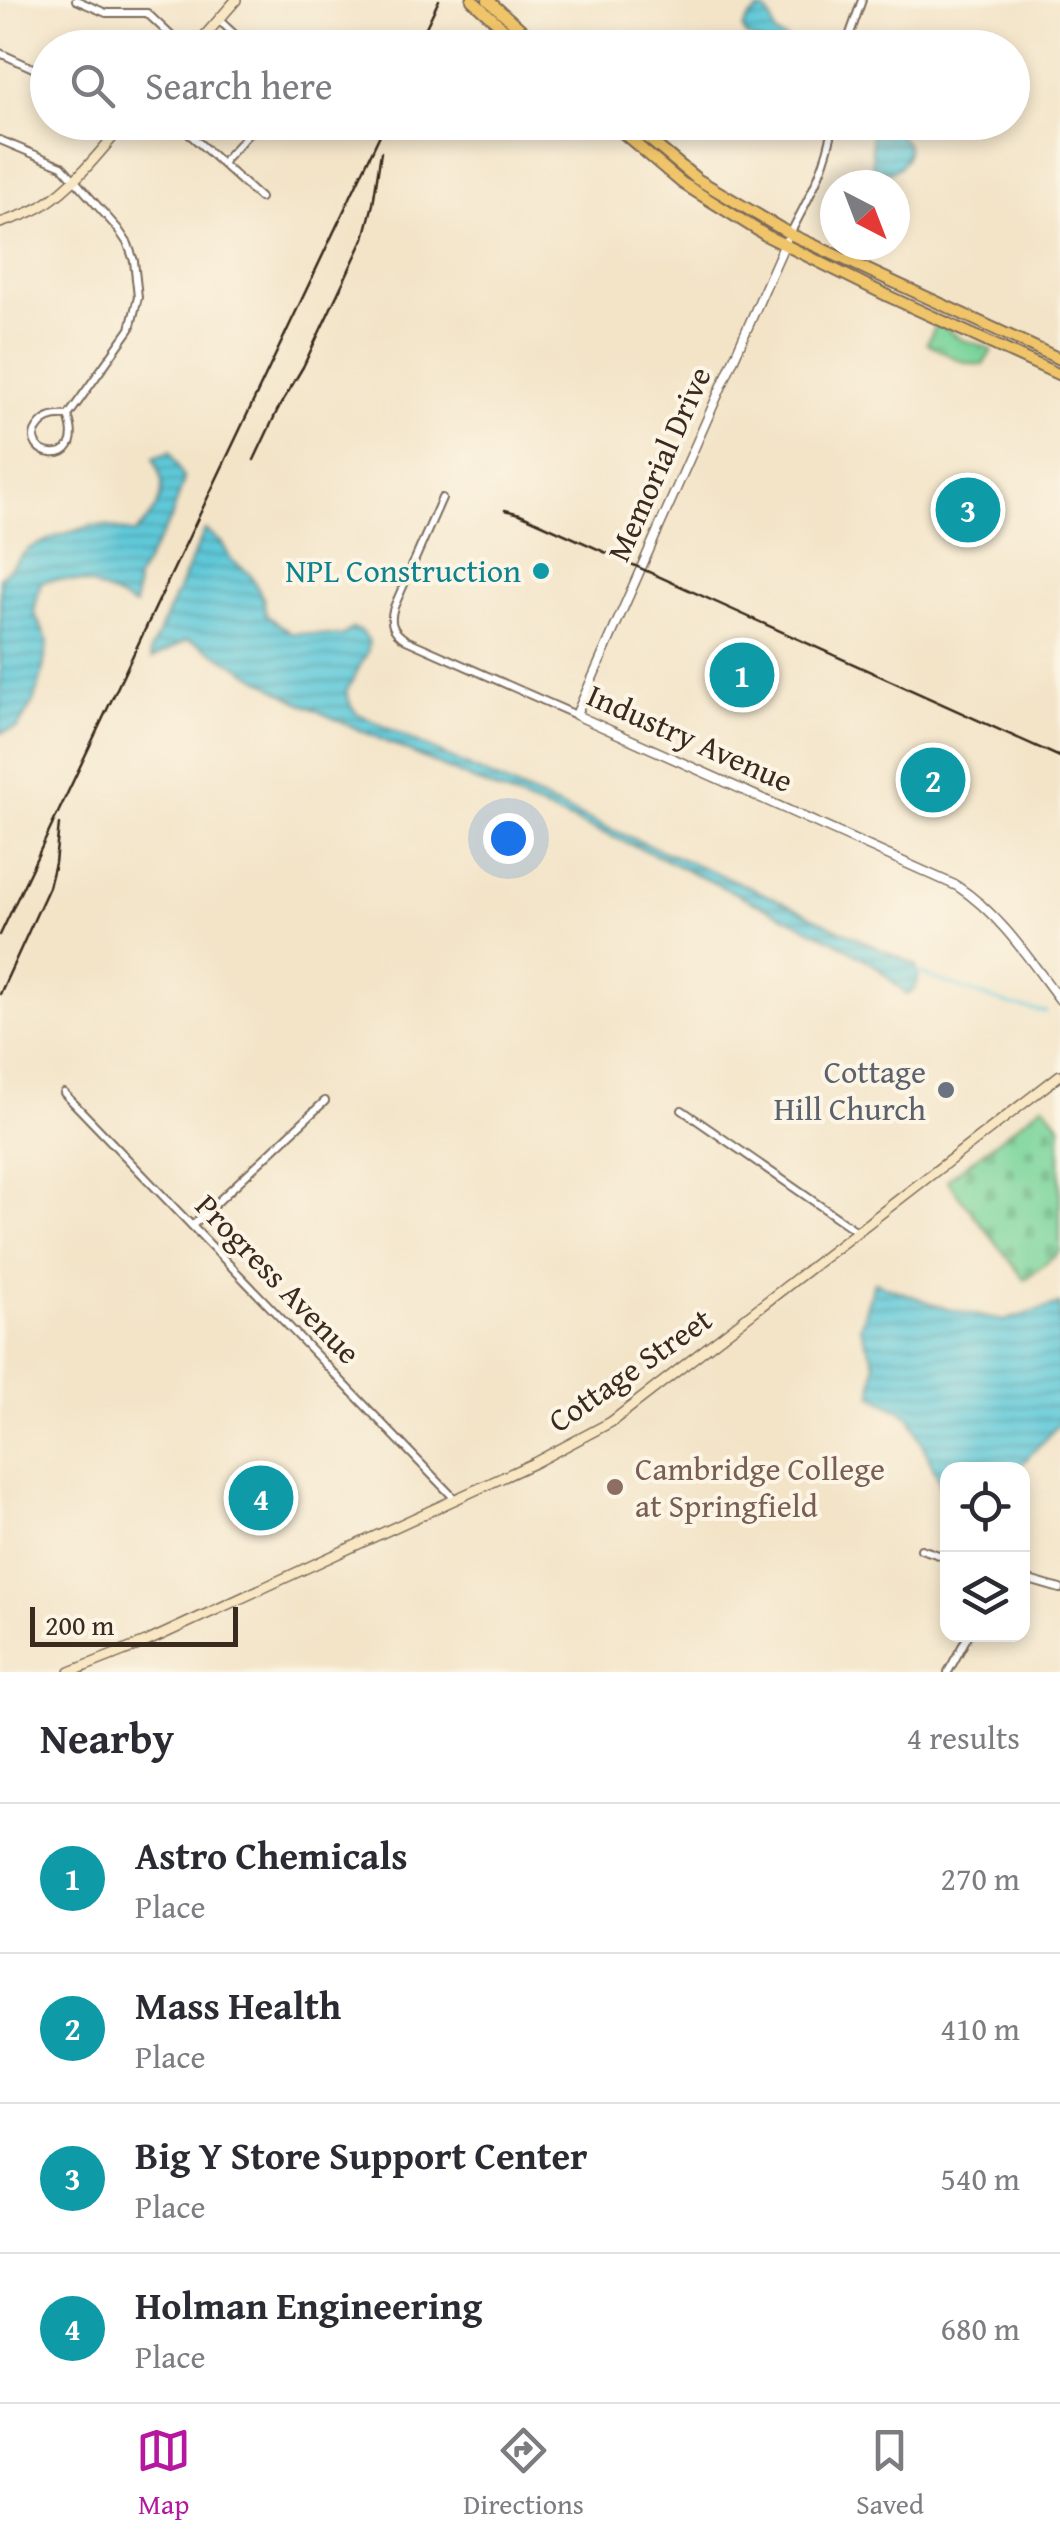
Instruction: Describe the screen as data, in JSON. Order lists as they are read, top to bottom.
{
  "streets": {
    "main road": ["Cottage Street"],
    "street": ["Memorial Drive", "Industry Avenue", "Progress Avenue"]
  },
  "crossings": [
    ["Memorial Drive", "Industry Avenue"],
    ["Progress Avenue", "Cottage Street"]
  ],
  "places": ["NPL Construction", "Cottage Hill Church", "Cambridge College at Springfield"],
  "scale_bar": "200 m",
  "north": "bottom right",
  "page": {
    "search": "Search here",
    "pins": [
      "3",
      "1",
      "2",
      "4"
    ],
    "scale": "200 m",
    "heading": ["Nearby", "4 results"],
    "list": [
      {
        "mark": "1",
        "name": "Astro Chemicals",
        "note": "Place",
        "value": "270 m"
      },
      {
        "mark": "2",
        "name": "Mass Health",
        "note": "Place",
        "value": "410 m"
      },
      {
        "mark": "3",
        "name": "Big Y Store Support Center",
        "note": "Place",
        "value": "540 m"
      },
      {
        "mark": "4",
        "name": "Holman Engineering",
        "note": "Place",
        "value": "680 m"
      }
    ],
    "nav": ["Map", "Directions", "Saved"]
  }
}
